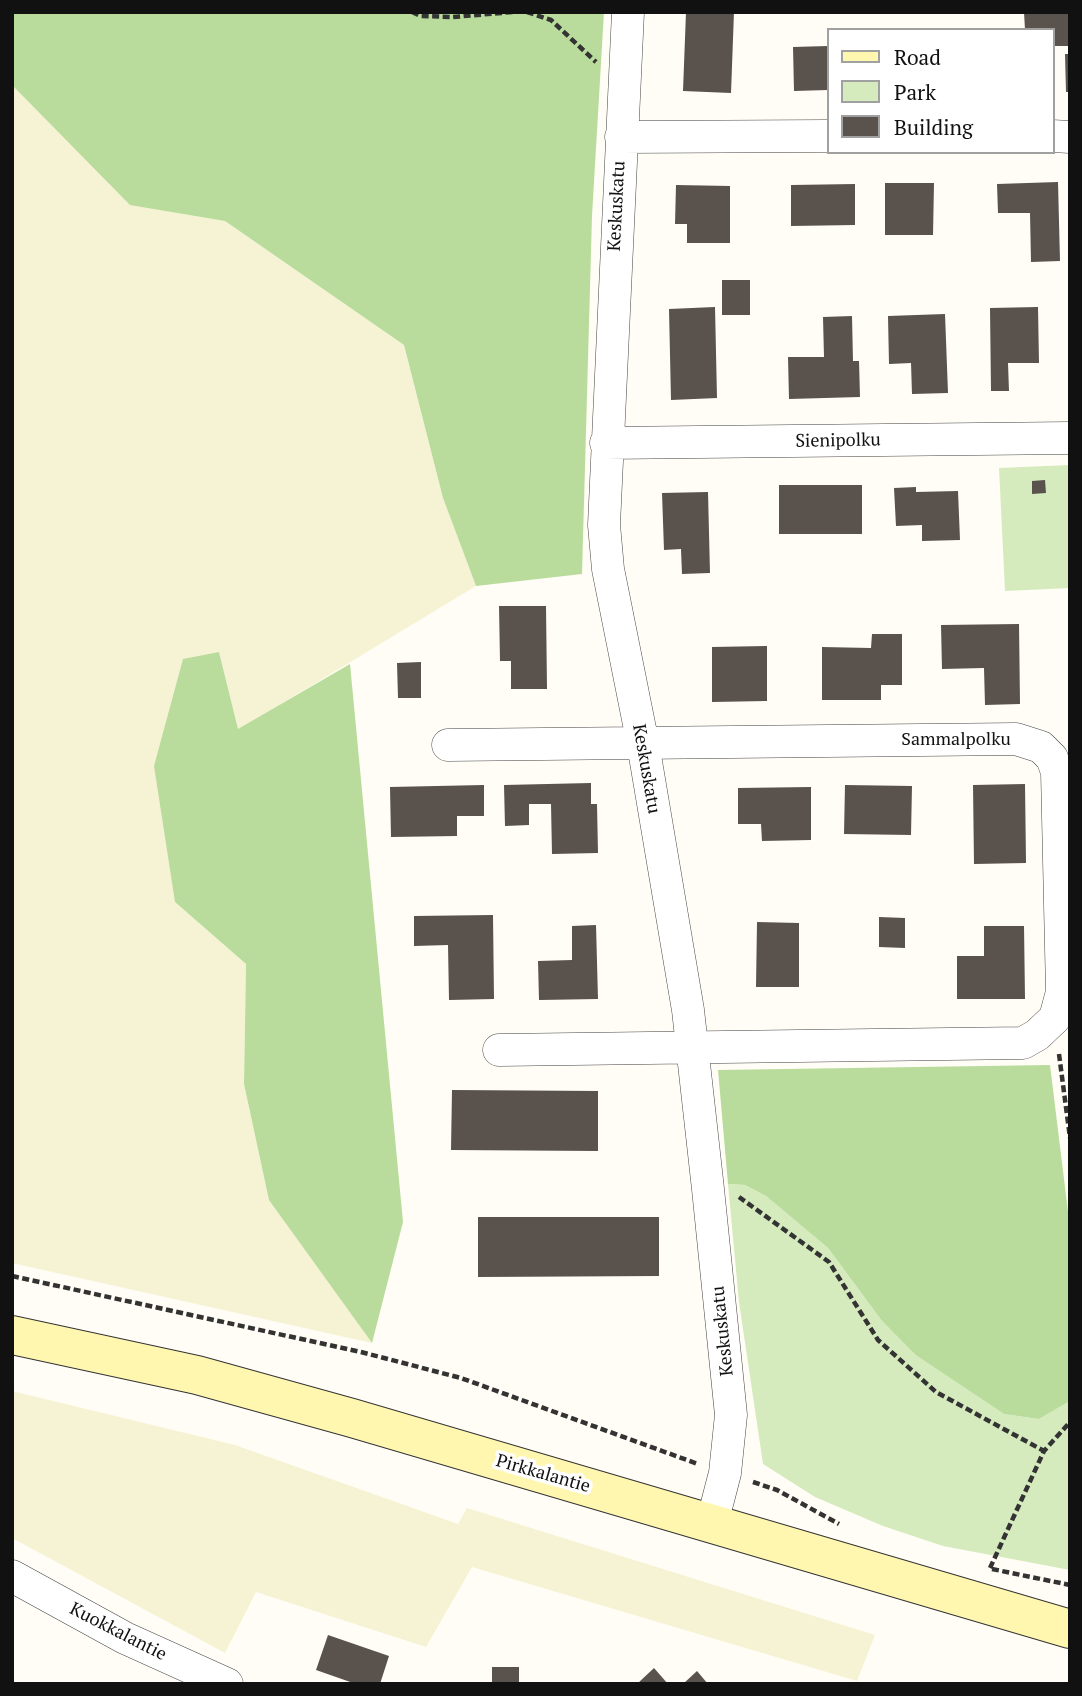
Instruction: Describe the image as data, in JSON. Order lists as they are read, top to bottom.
{
  "streets": {
    "street": [
      "Keskuskatu",
      "Sienipolku",
      "Sammalpolku",
      "Pirkkalantie",
      "Kuokkalantie"
    ]
  },
  "crossings": [
    ["Keskuskatu", "Sienipolku"],
    ["Keskuskatu", "Sammalpolku"],
    ["Keskuskatu", "Pirkkalantie"]
  ],
  "legend": ["Road", "Park", "Building"]
}
